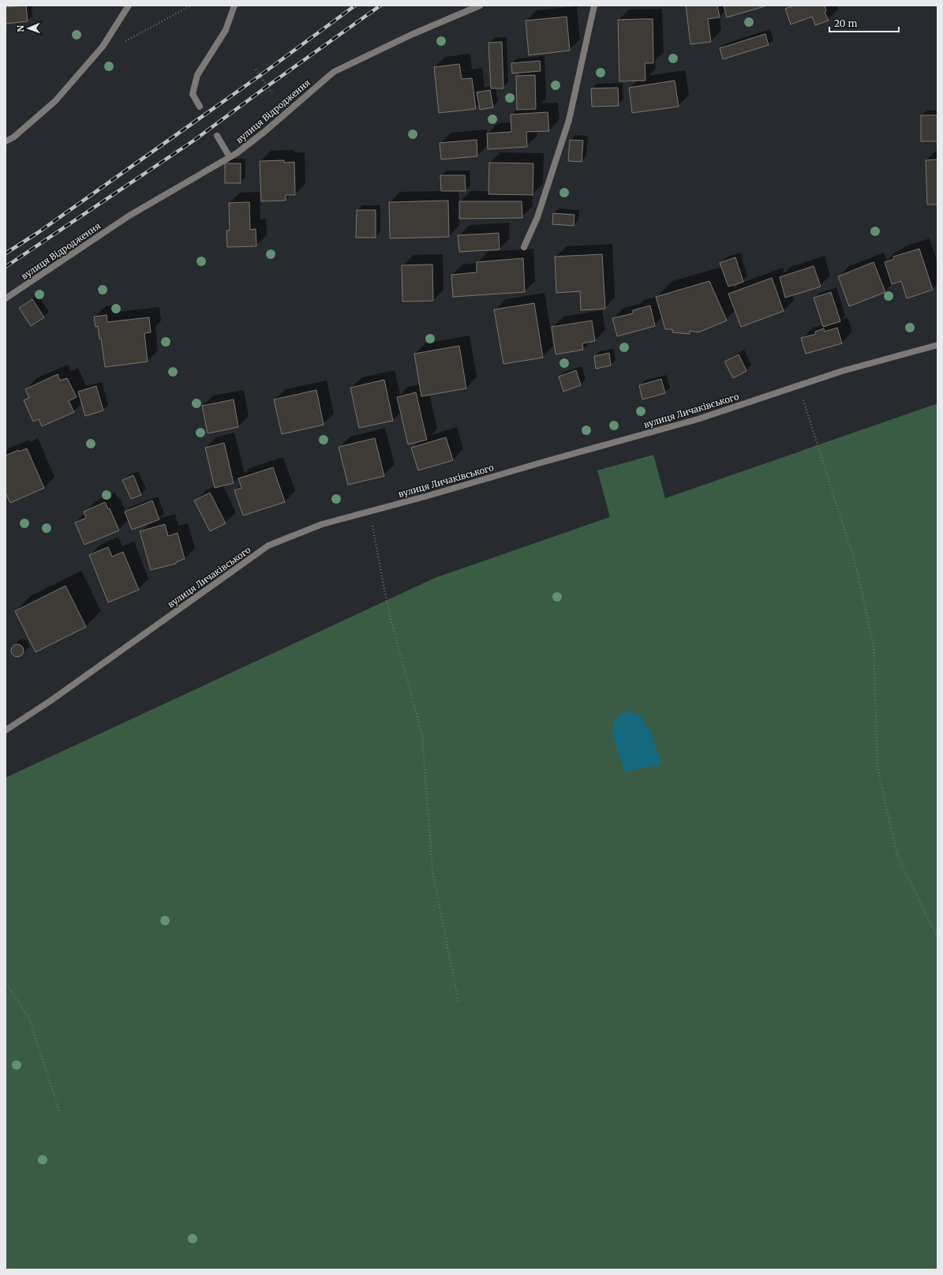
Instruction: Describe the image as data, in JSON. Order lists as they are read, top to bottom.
{
  "streets": {
    "street": ["вулиця Відродження", "вулиця Личаківського"]
  },
  "scale_bar": "20 m",
  "north": "left"
}
